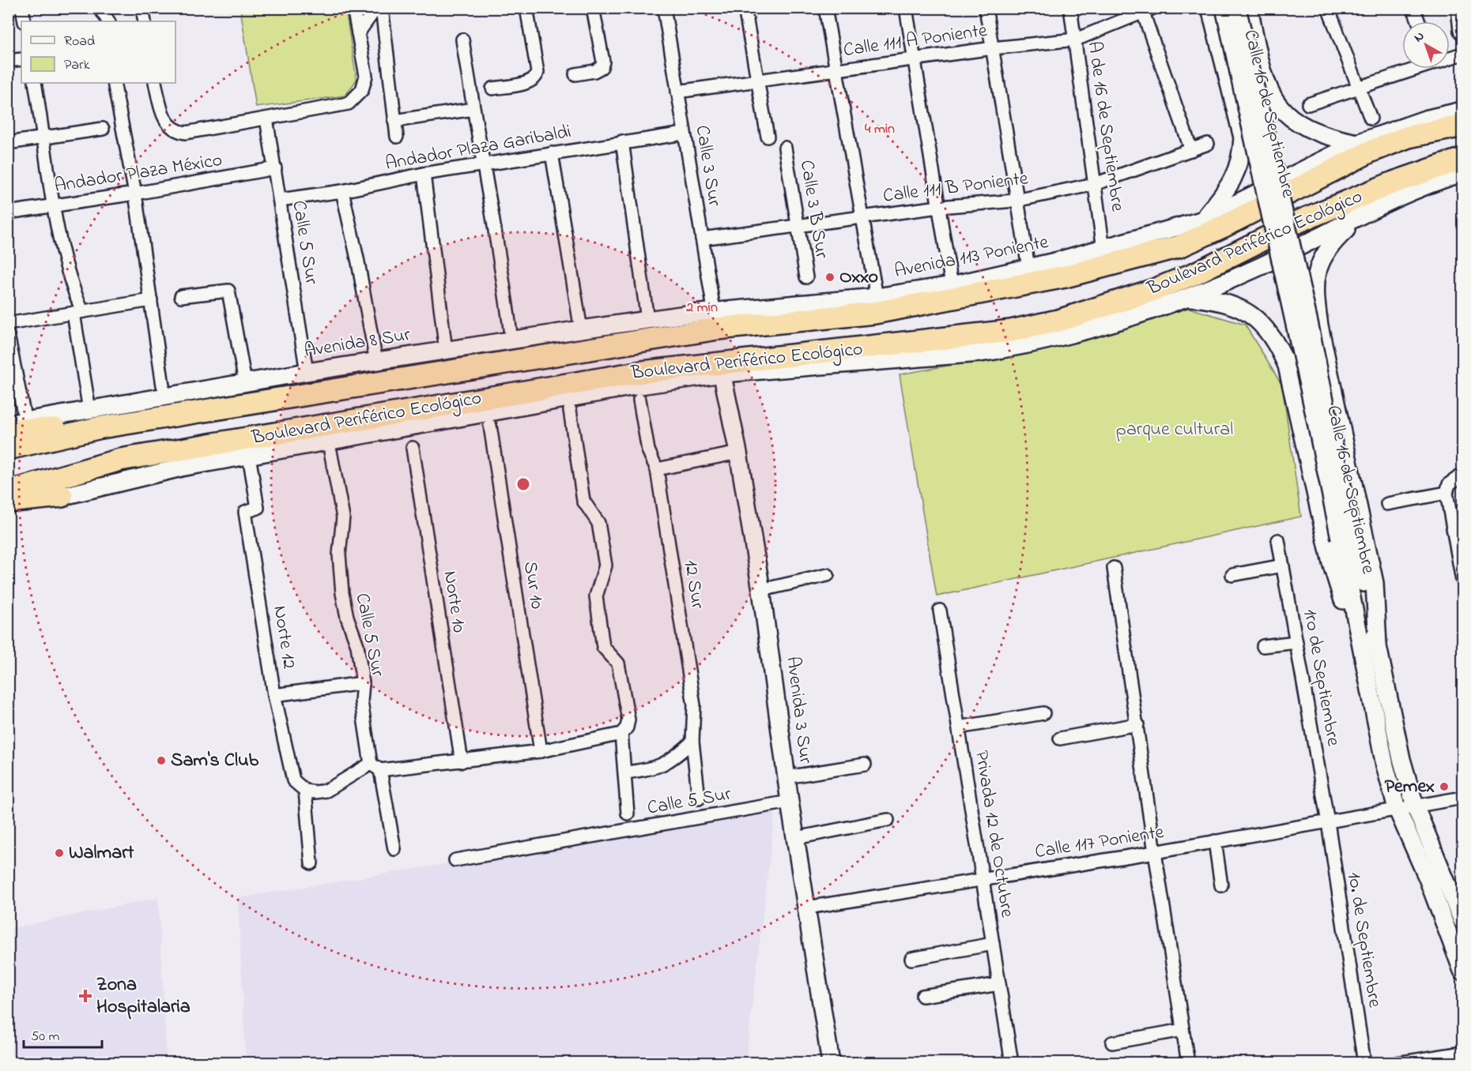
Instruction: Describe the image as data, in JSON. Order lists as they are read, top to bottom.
{
  "streets": {
    "highway": ["Boulevard Periférico Ecológico"],
    "street": [
      "Calle 111 A Poniente",
      "Calle 16 de Septiembre",
      "A de 16 de Septiembre",
      "Andador Plaza Garibaldi",
      "Calle 3 Sur",
      "Andador Plaza México",
      "Calle 111 B Poniente",
      "Calle 3 B Sur",
      "Calle 5 Sur",
      "Avenida 113 Poniente",
      "Avenida 8 Sur",
      "12 Sur",
      "Sur 10",
      "Norte 10",
      "Norte 12",
      "1ro de Septiembre",
      "Avenida 3 Sur",
      "Privada 12 de Octubre",
      "Calle 117 Poniente",
      "1o. de Septiembre"
    ]
  },
  "crossings": [
    ["Calle 111 A Poniente", "A de 16 de Septiembre"],
    ["Calle 111 A Poniente", "Calle 3 Sur"],
    ["Calle 16 de Septiembre", "Calle 117 Poniente"],
    ["A de 16 de Septiembre", "Calle 111 B Poniente"],
    ["A de 16 de Septiembre", "Avenida 113 Poniente"],
    ["Andador Plaza Garibaldi", "Calle 3 Sur"],
    ["Andador Plaza Garibaldi", "Calle 5 Sur"],
    ["Calle 3 Sur", "Calle 111 B Poniente"],
    ["Calle 3 Sur", "Boulevard Periférico Ecológico"],
    ["Calle 3 Sur", "Avenida 113 Poniente"],
    ["Calle 3 Sur", "Avenida 8 Sur"],
    ["Andador Plaza México", "Calle 5 Sur"],
    ["Calle 111 B Poniente", "Calle 3 B Sur"],
    ["Calle 5 Sur", "Avenida 8 Sur"],
    ["Calle 5 Sur", "Avenida 3 Sur"],
    ["Boulevard Periférico Ecológico", "Avenida 113 Poniente"],
    ["Boulevard Periférico Ecológico", "Avenida 8 Sur"],
    ["Boulevard Periférico Ecológico", "Norte 12"],
    ["Boulevard Periférico Ecológico", "Avenida 3 Sur"],
    ["Avenida 113 Poniente", "Avenida 8 Sur"],
    ["1ro de Septiembre", "Calle 117 Poniente"],
    ["1ro de Septiembre", "1o. de Septiembre"],
    ["Avenida 3 Sur", "Calle 117 Poniente"],
    ["Privada 12 de Octubre", "Calle 117 Poniente"],
    ["Calle 117 Poniente", "1o. de Septiembre"]
  ],
  "parks": ["parque cultural"],
  "places": {
    "other": [
      "Oxxo",
      "Sam's Club",
      "Pemex",
      "Walmart"
    ],
    "health": ["Zona Hospitalaria"]
  },
  "legend": ["Road", "Park"],
  "scale_bar": "50 m",
  "north": "top left",
  "rings": ["4 min", "2 min"]
}
